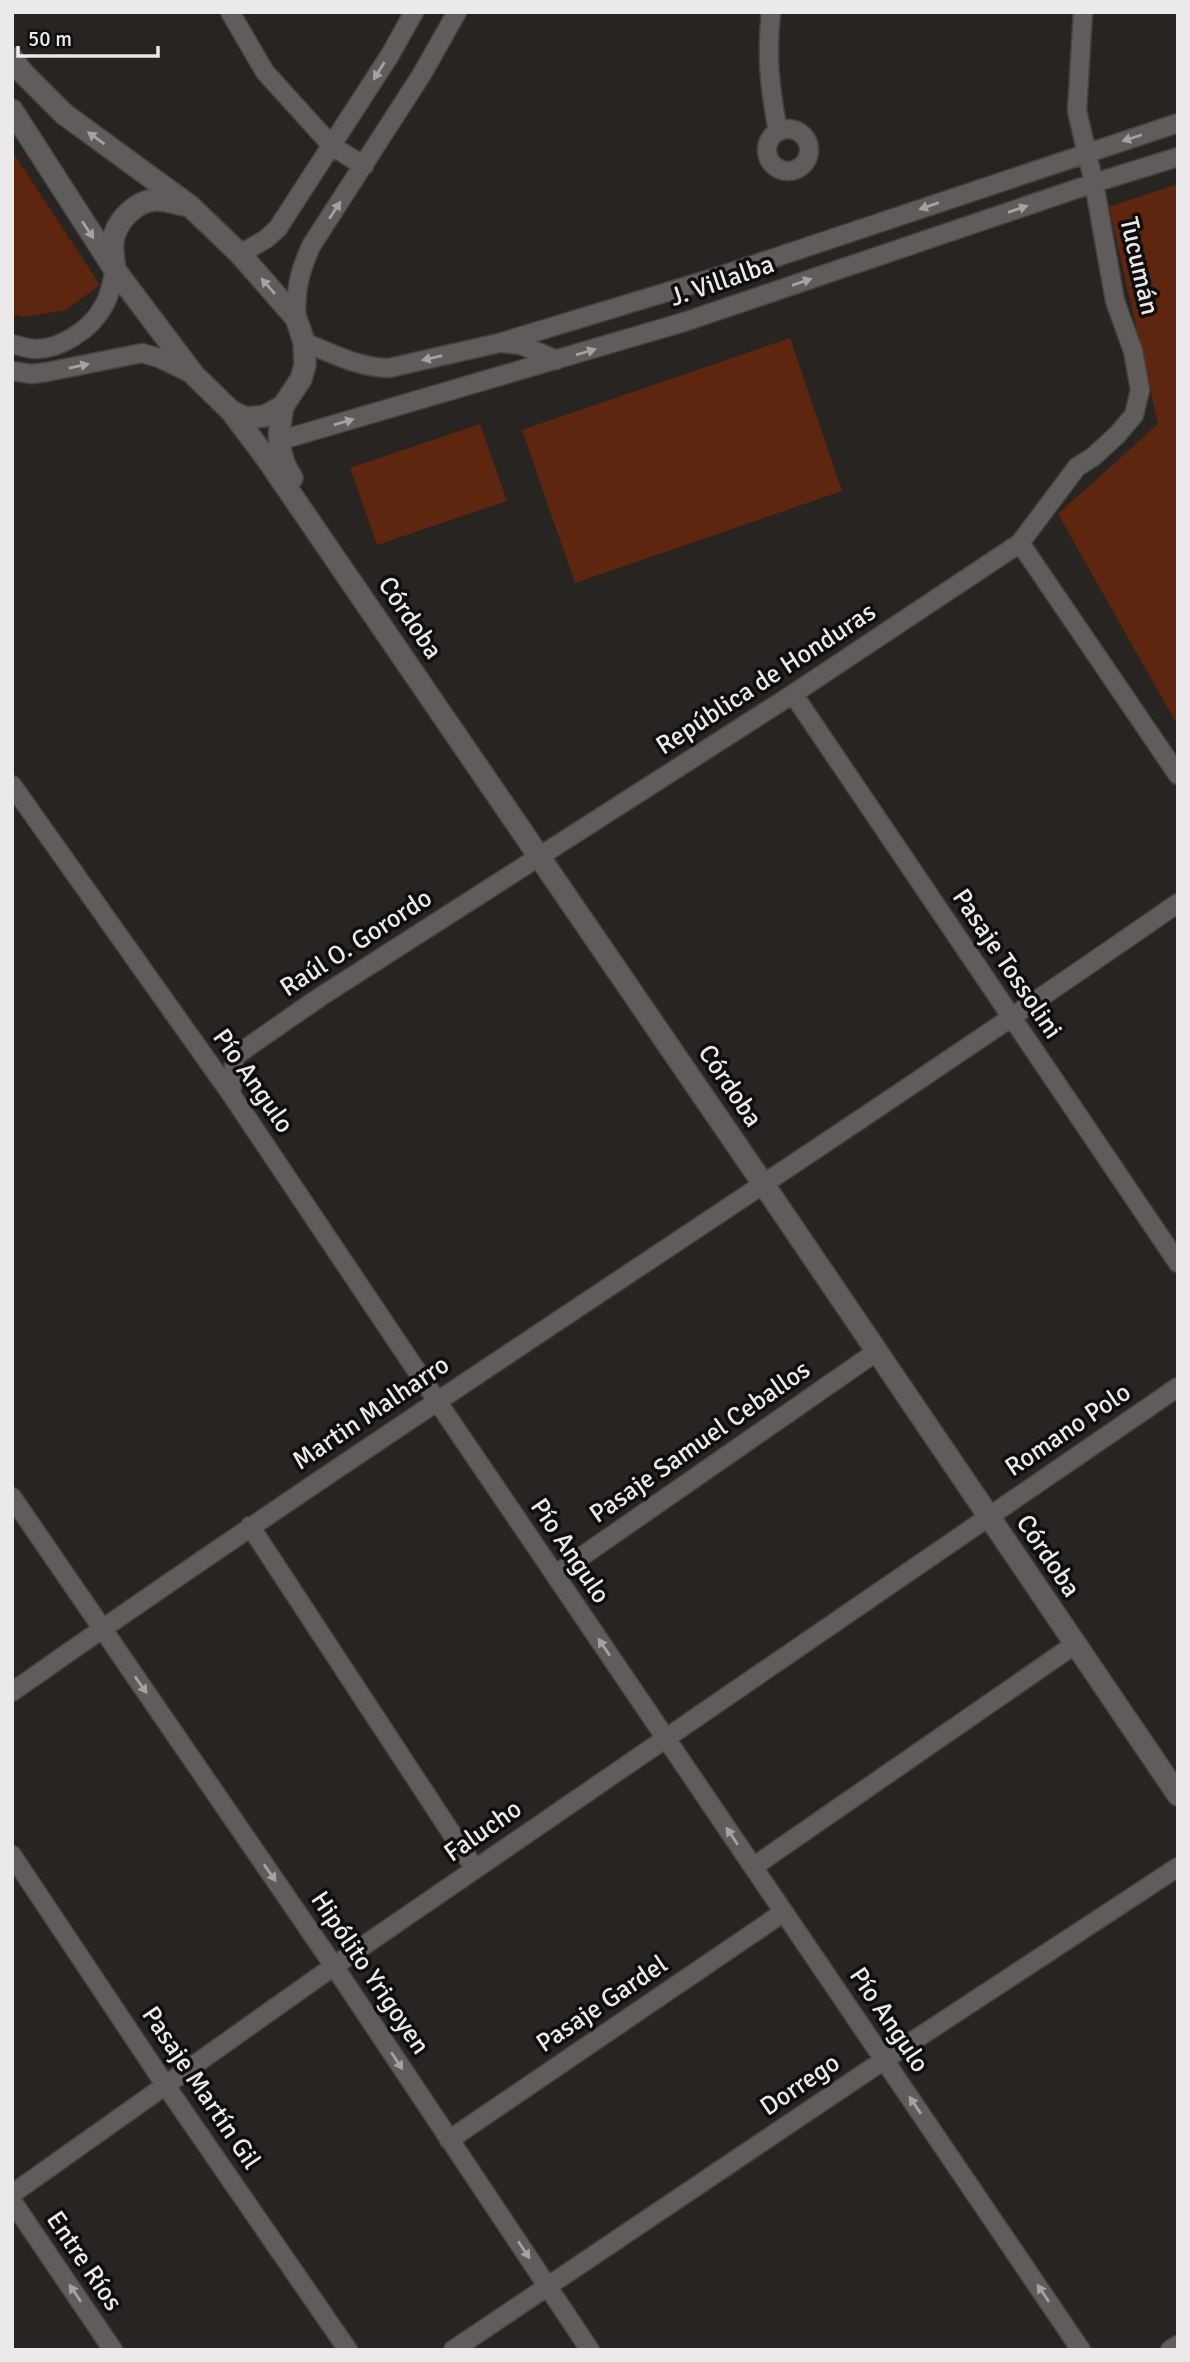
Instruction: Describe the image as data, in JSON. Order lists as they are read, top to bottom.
{
  "streets": {
    "street": [
      "Tucumán",
      "J. Villalba",
      "Córdoba",
      "República de Honduras",
      "Raúl O. Gorordo",
      "Pasaje Tossolini",
      "Pío Angulo",
      "Martin Malharro",
      "Romano Polo",
      "Pasaje Samuel Ceballos",
      "Falucho",
      "Hipólito Yrigoyen",
      "Pasaje Gardel",
      "Dorrego",
      "Pasaje Martín Gil",
      "Entre Ríos"
    ]
  },
  "crossings": [
    ["Tucumán", "J. Villalba"],
    ["Tucumán", "República de Honduras"],
    ["J. Villalba", "Córdoba"],
    ["Córdoba", "República de Honduras"],
    ["Córdoba", "Raúl O. Gorordo"],
    ["Córdoba", "Martin Malharro"],
    ["Córdoba", "Romano Polo"],
    ["Córdoba", "Pasaje Samuel Ceballos"],
    ["Córdoba", "Falucho"],
    ["República de Honduras", "Raúl O. Gorordo"],
    ["República de Honduras", "Pasaje Tossolini"],
    ["Raúl O. Gorordo", "Pío Angulo"],
    ["Pasaje Tossolini", "Martin Malharro"],
    ["Pío Angulo", "Martin Malharro"],
    ["Pío Angulo", "Pasaje Samuel Ceballos"],
    ["Pío Angulo", "Falucho"],
    ["Pío Angulo", "Pasaje Gardel"],
    ["Pío Angulo", "Dorrego"],
    ["Martin Malharro", "Hipólito Yrigoyen"],
    ["Romano Polo", "Falucho"],
    ["Falucho", "Hipólito Yrigoyen"],
    ["Falucho", "Pasaje Martín Gil"],
    ["Hipólito Yrigoyen", "Pasaje Gardel"],
    ["Hipólito Yrigoyen", "Dorrego"]
  ],
  "one_way": ["Pío Angulo", "Hipólito Yrigoyen", "Entre Ríos"],
  "scale_bar": "50 m"
}
